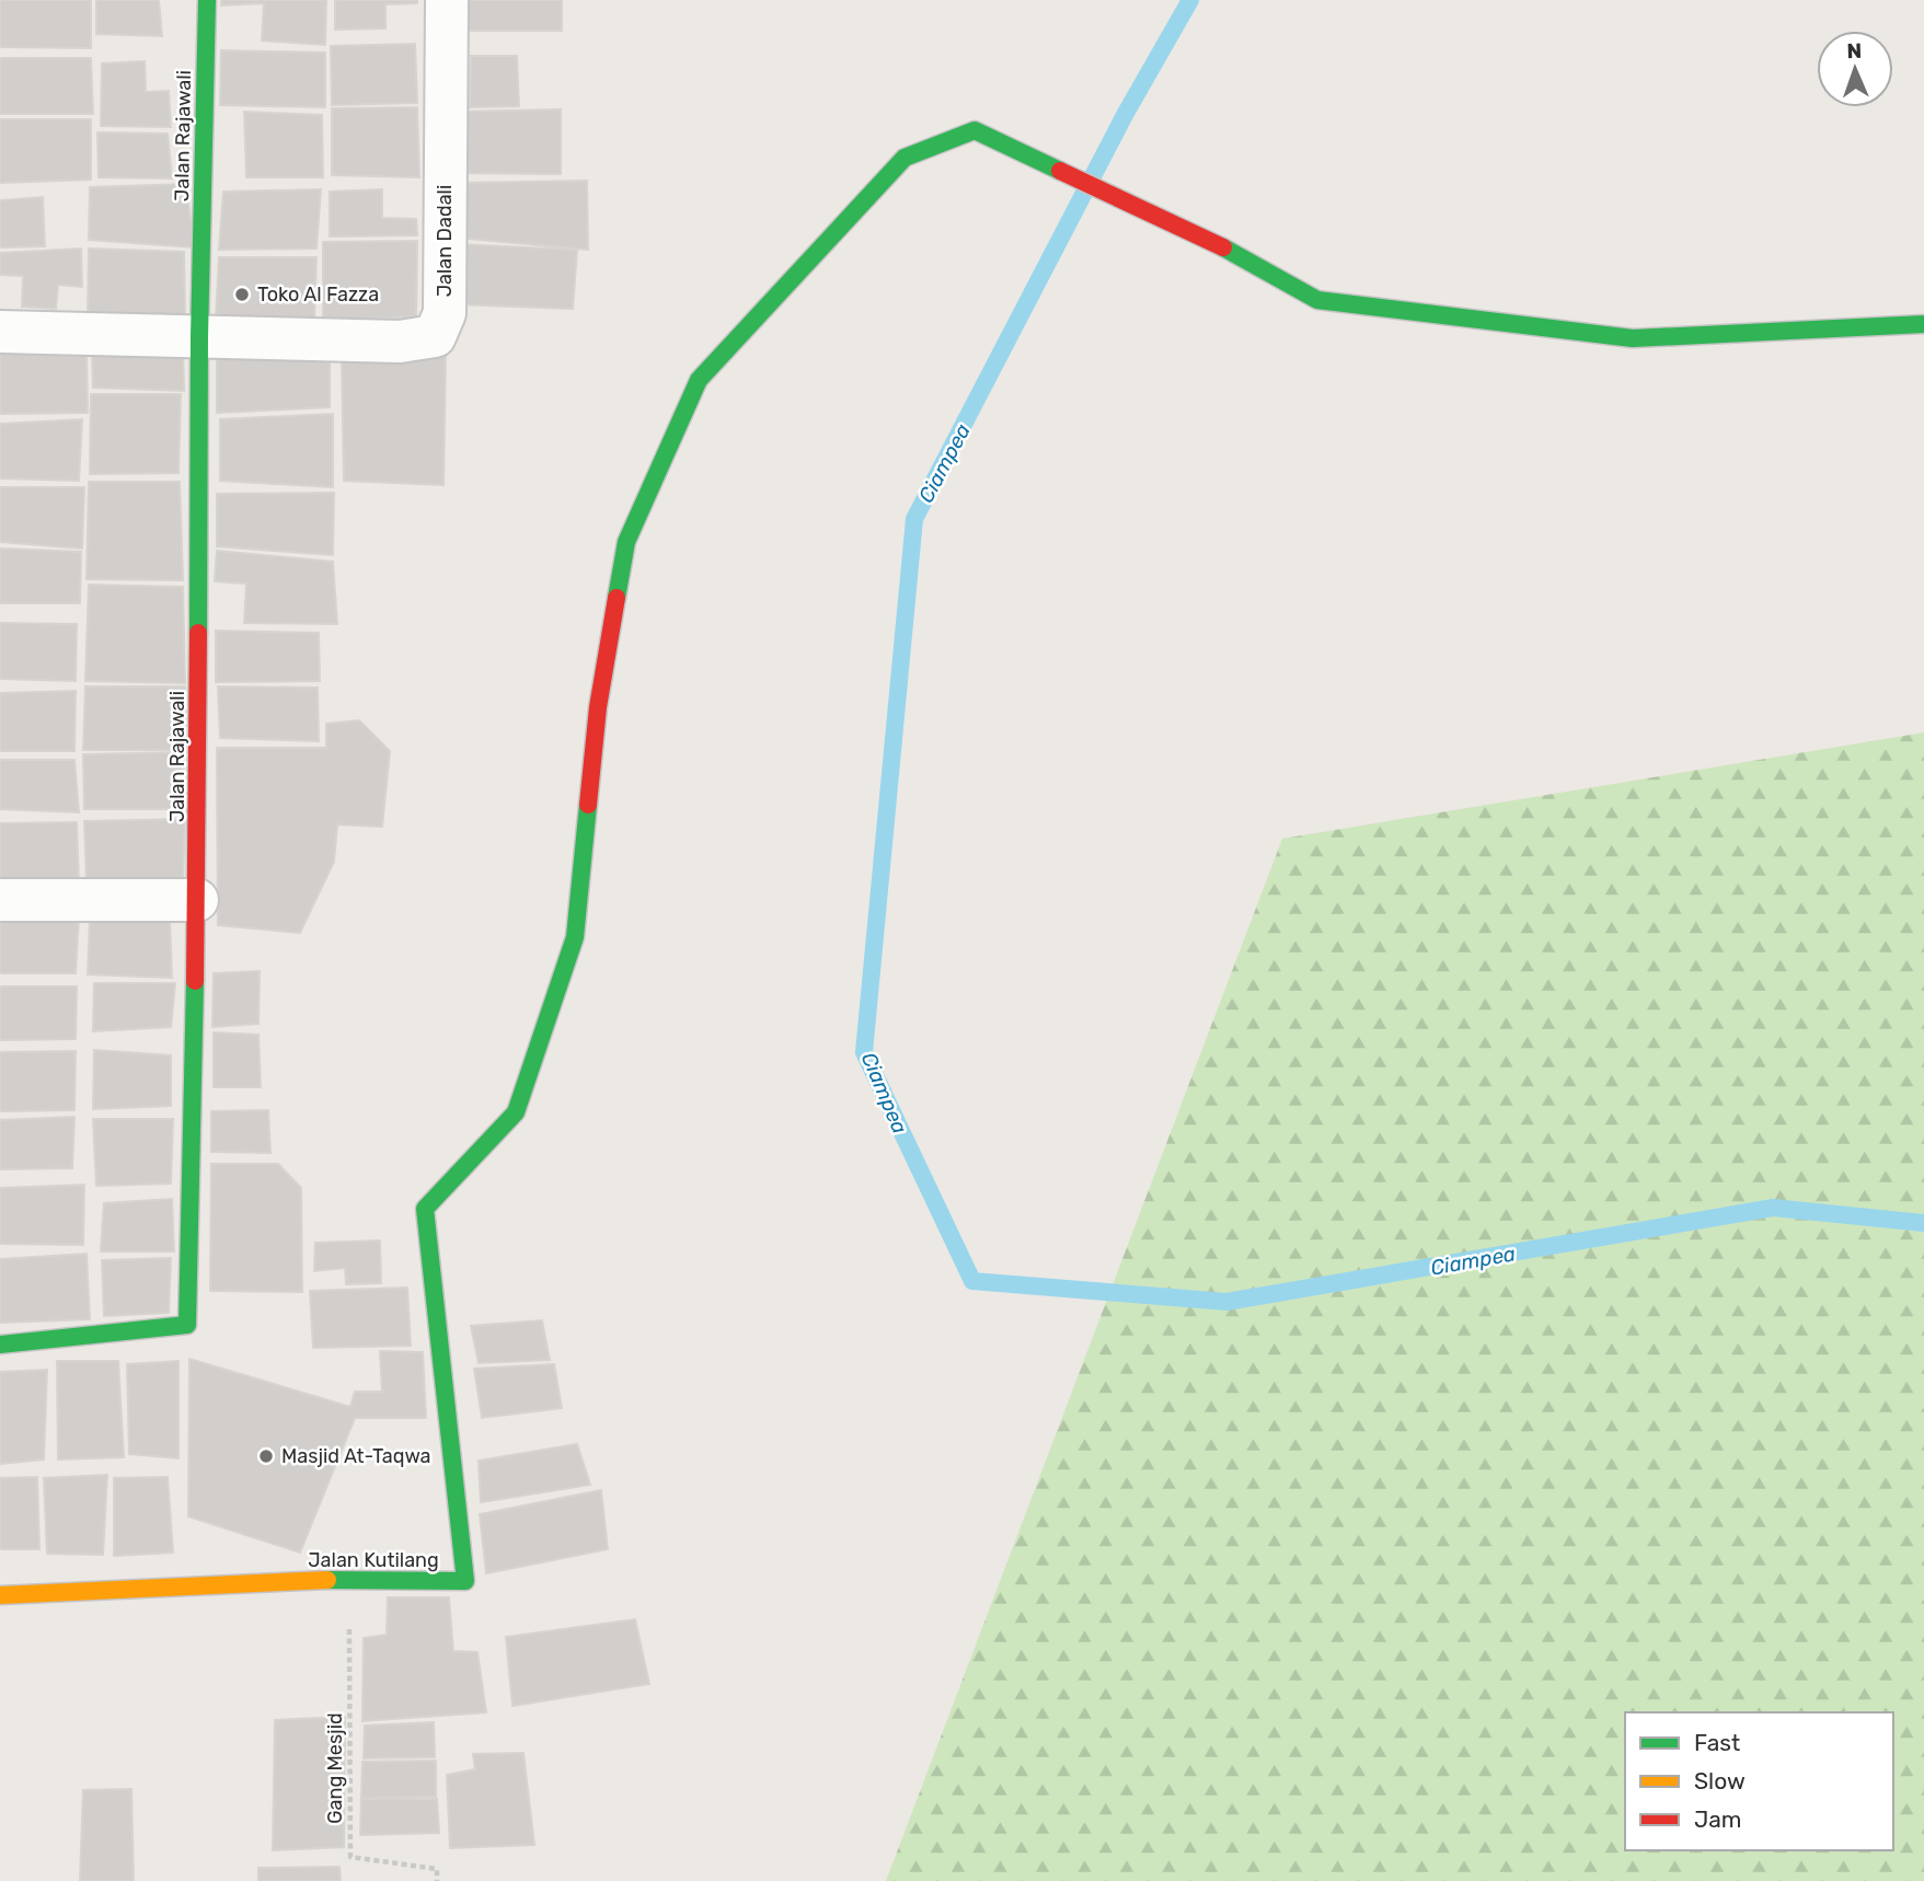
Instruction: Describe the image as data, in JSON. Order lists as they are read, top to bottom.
{
  "streets": {
    "street": ["Jalan Rajawali", "Jalan Dadali", "Jalan Kutilang"],
    "path": ["Gang Mesjid"]
  },
  "crossings": [
    ["Jalan Rajawali", "Jalan Dadali"],
    ["Jalan Kutilang", "Gang Mesjid"]
  ],
  "water": ["Ciampea"],
  "places": ["Toko Al Fazza", "Masjid At-Taqwa"],
  "legend": ["Fast", "Slow", "Jam"],
  "north": "top"
}
